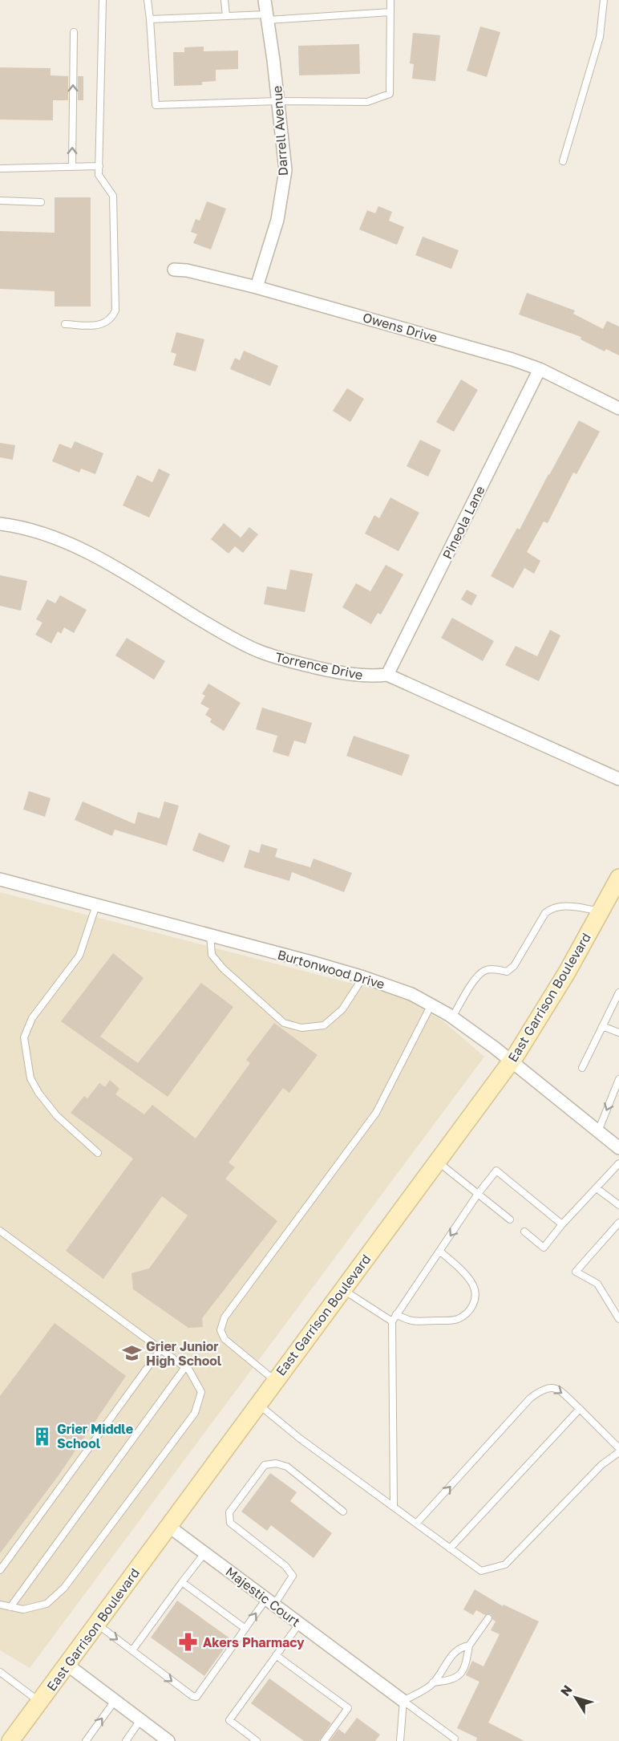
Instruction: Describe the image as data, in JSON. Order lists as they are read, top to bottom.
{
  "streets": {
    "main road": ["East Garrison Boulevard"],
    "street": [
      "Darrell Avenue",
      "Owens Drive",
      "Pineola Lane",
      "Torrence Drive",
      "Burtonwood Drive",
      "Majestic Court"
    ]
  },
  "crossings": [
    ["Darrell Avenue", "Owens Drive"],
    ["Owens Drive", "Pineola Lane"],
    ["Pineola Lane", "Torrence Drive"],
    ["Burtonwood Drive", "East Garrison Boulevard"],
    ["East Garrison Boulevard", "Majestic Court"]
  ],
  "places": {
    "school or university": ["Grier Junior High School"],
    "building": ["Grier Middle School"],
    "pharmacy": ["Akers Pharmacy"]
  },
  "north": "top left"
}
